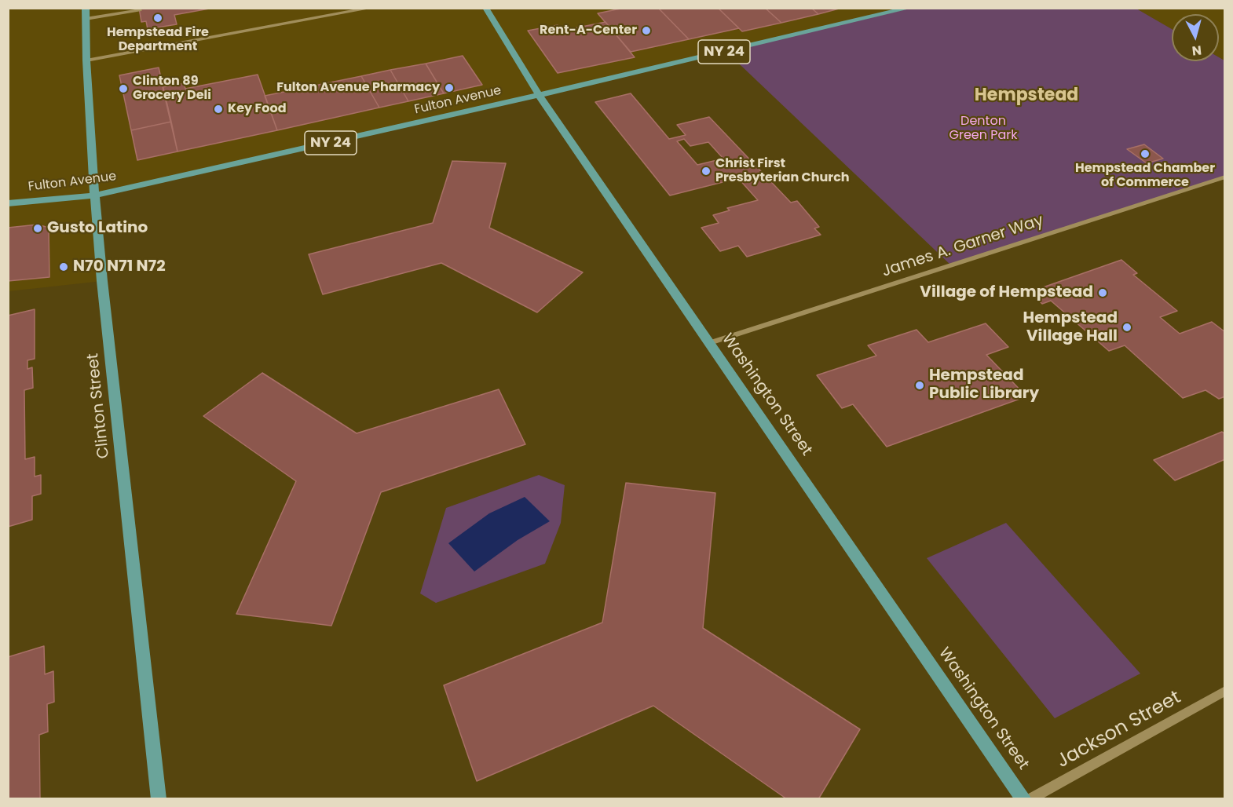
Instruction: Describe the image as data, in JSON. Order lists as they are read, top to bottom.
{
  "streets": {
    "main road": [
      "NY 24",
      "Fulton Avenue",
      "Washington Street",
      "Clinton Street"
    ],
    "street": ["James A. Garner Way", "Jackson Street"]
  },
  "crossings": [
    ["Fulton Avenue", "Washington Street"],
    ["Fulton Avenue", "Clinton Street"],
    ["James A. Garner Way", "Washington Street"]
  ],
  "districts": ["Hempstead"],
  "parks": ["Denton Green Park"],
  "places": [
    "Hempstead Fire Department",
    "Rent-A-Center",
    "Fulton Avenue Pharmacy",
    "Clinton 89 Grocery Deli",
    "Key Food",
    "Hempstead Chamber of Commerce",
    "Christ First Presbyterian Church",
    "Gusto Latino",
    "N70 N71 N72",
    "Village of Hempstead",
    "Hempstead Village Hall",
    "Hempstead Public Library"
  ],
  "north": "bottom"
}
